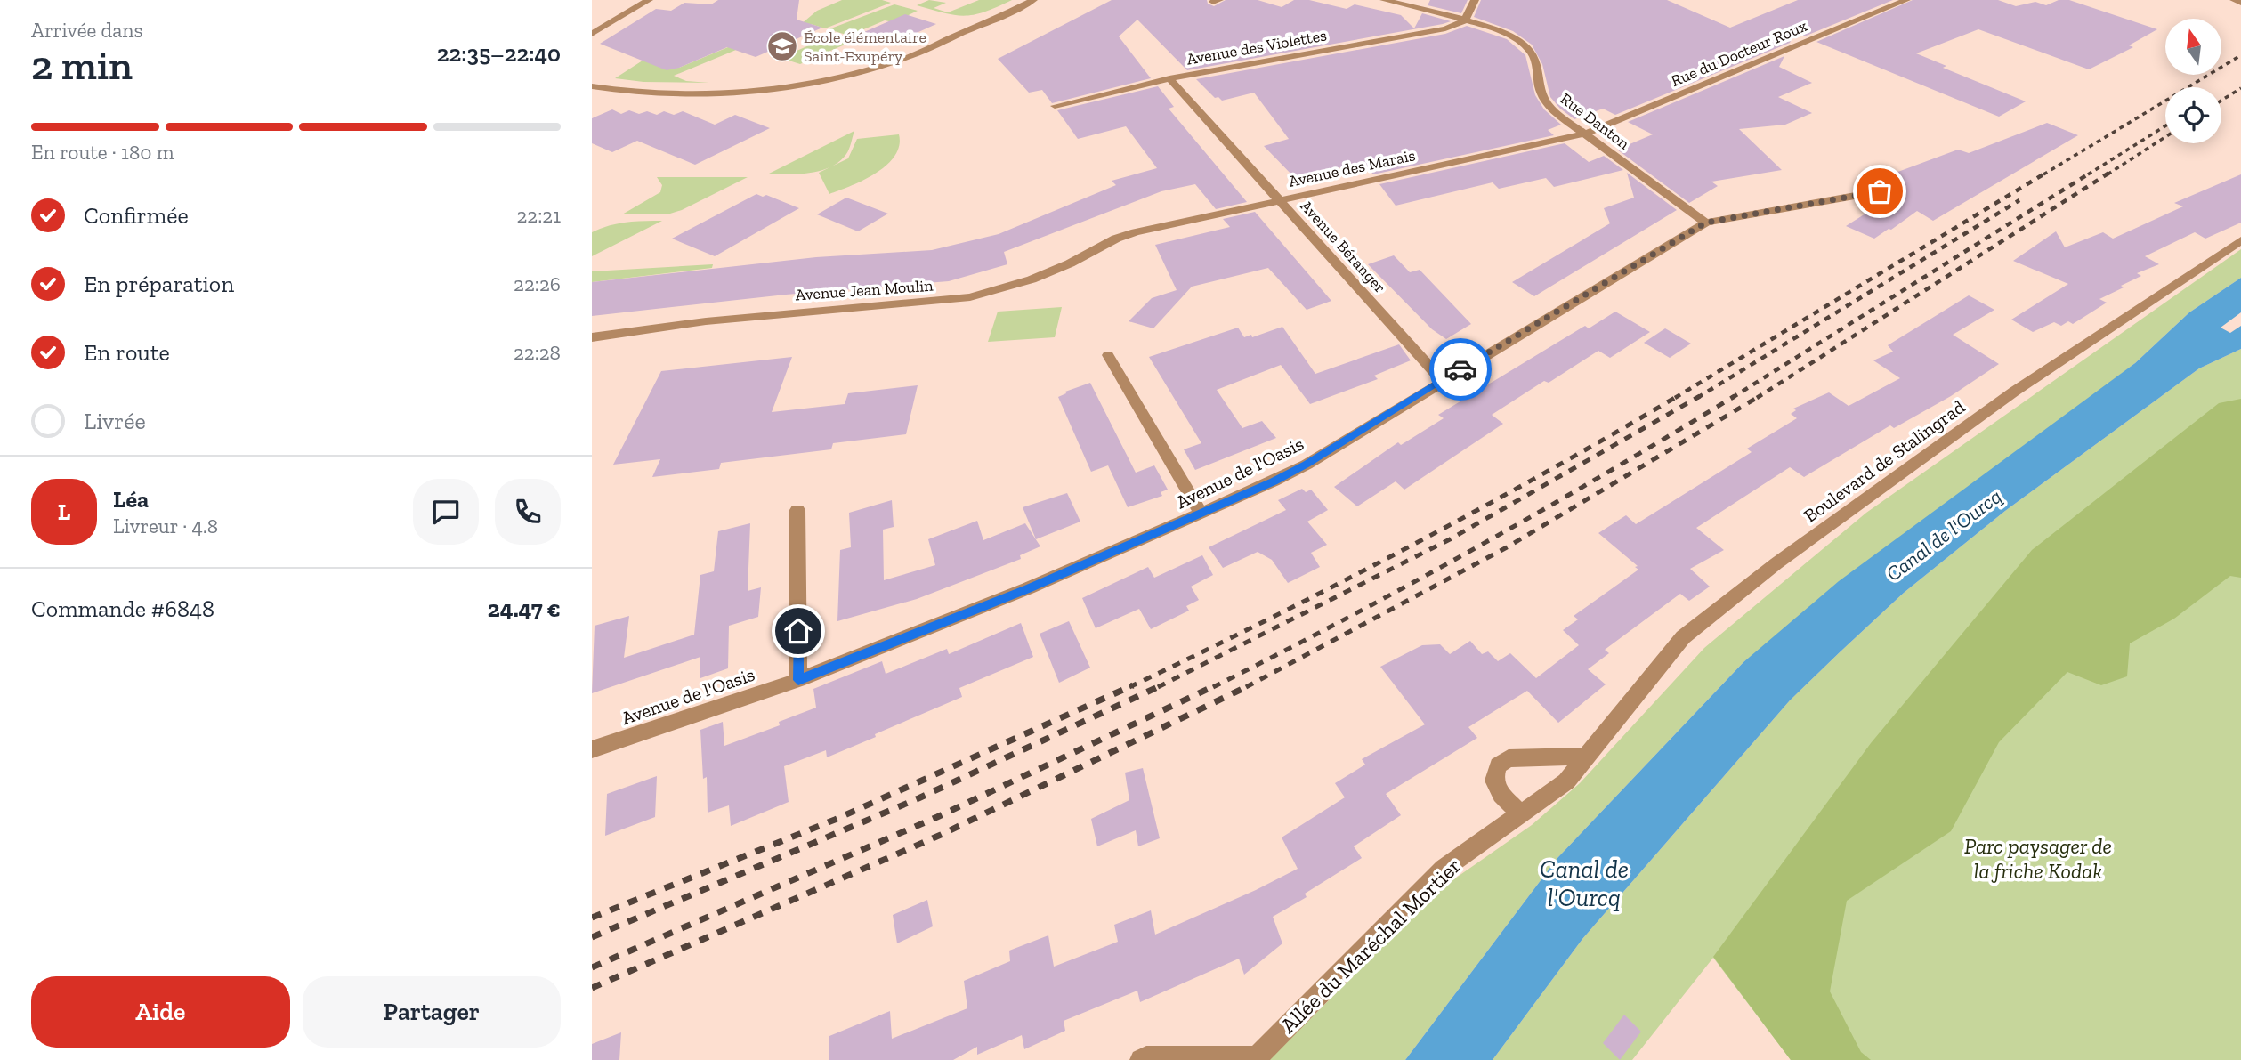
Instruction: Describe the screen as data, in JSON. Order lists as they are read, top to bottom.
{
  "streets": {
    "street": [
      "Avenue des Violettes",
      "Rue du Docteur Roux",
      "Rue Danton",
      "Avenue des Marais",
      "Avenue Béranger",
      "Avenue Jean Moulin",
      "Boulevard de Stalingrad",
      "Avenue de l'Oasis",
      "Allée du Maréchal Mortier"
    ]
  },
  "crossings": [
    ["Avenue des Violettes", "Rue Danton"],
    ["Avenue des Violettes", "Avenue Béranger"],
    ["Rue du Docteur Roux", "Rue Danton"],
    ["Rue du Docteur Roux", "Avenue des Marais"],
    ["Rue Danton", "Avenue des Marais"],
    ["Rue Danton", "Avenue de l'Oasis"],
    ["Avenue des Marais", "Avenue Béranger"],
    ["Avenue des Marais", "Avenue Jean Moulin"],
    ["Avenue Béranger", "Avenue de l'Oasis"],
    ["Boulevard de Stalingrad", "Allée du Maréchal Mortier"]
  ],
  "water": ["Canal de l'Ourcq"],
  "parks": ["Parc paysager de la friche Kodak"],
  "places": {
    "school or university": ["École élémentaire Saint-Exupéry"]
  },
  "north": "top",
  "page": {
    "heading": ["2 min", "Arrivée dans", "22:35–22:40"],
    "panel": [
      "Léa",
      "Livreur · 4.8",
      "Commande #6848",
      "24.47 €"
    ],
    "bar": "En route · 180 m",
    "list": [
      ["Confirmée", "22:21"],
      ["En préparation", "22:26"],
      ["En route", "22:28"],
      "Livrée"
    ],
    "round": "L",
    "buttons": ["Aide", "Partager"]
  }
}
